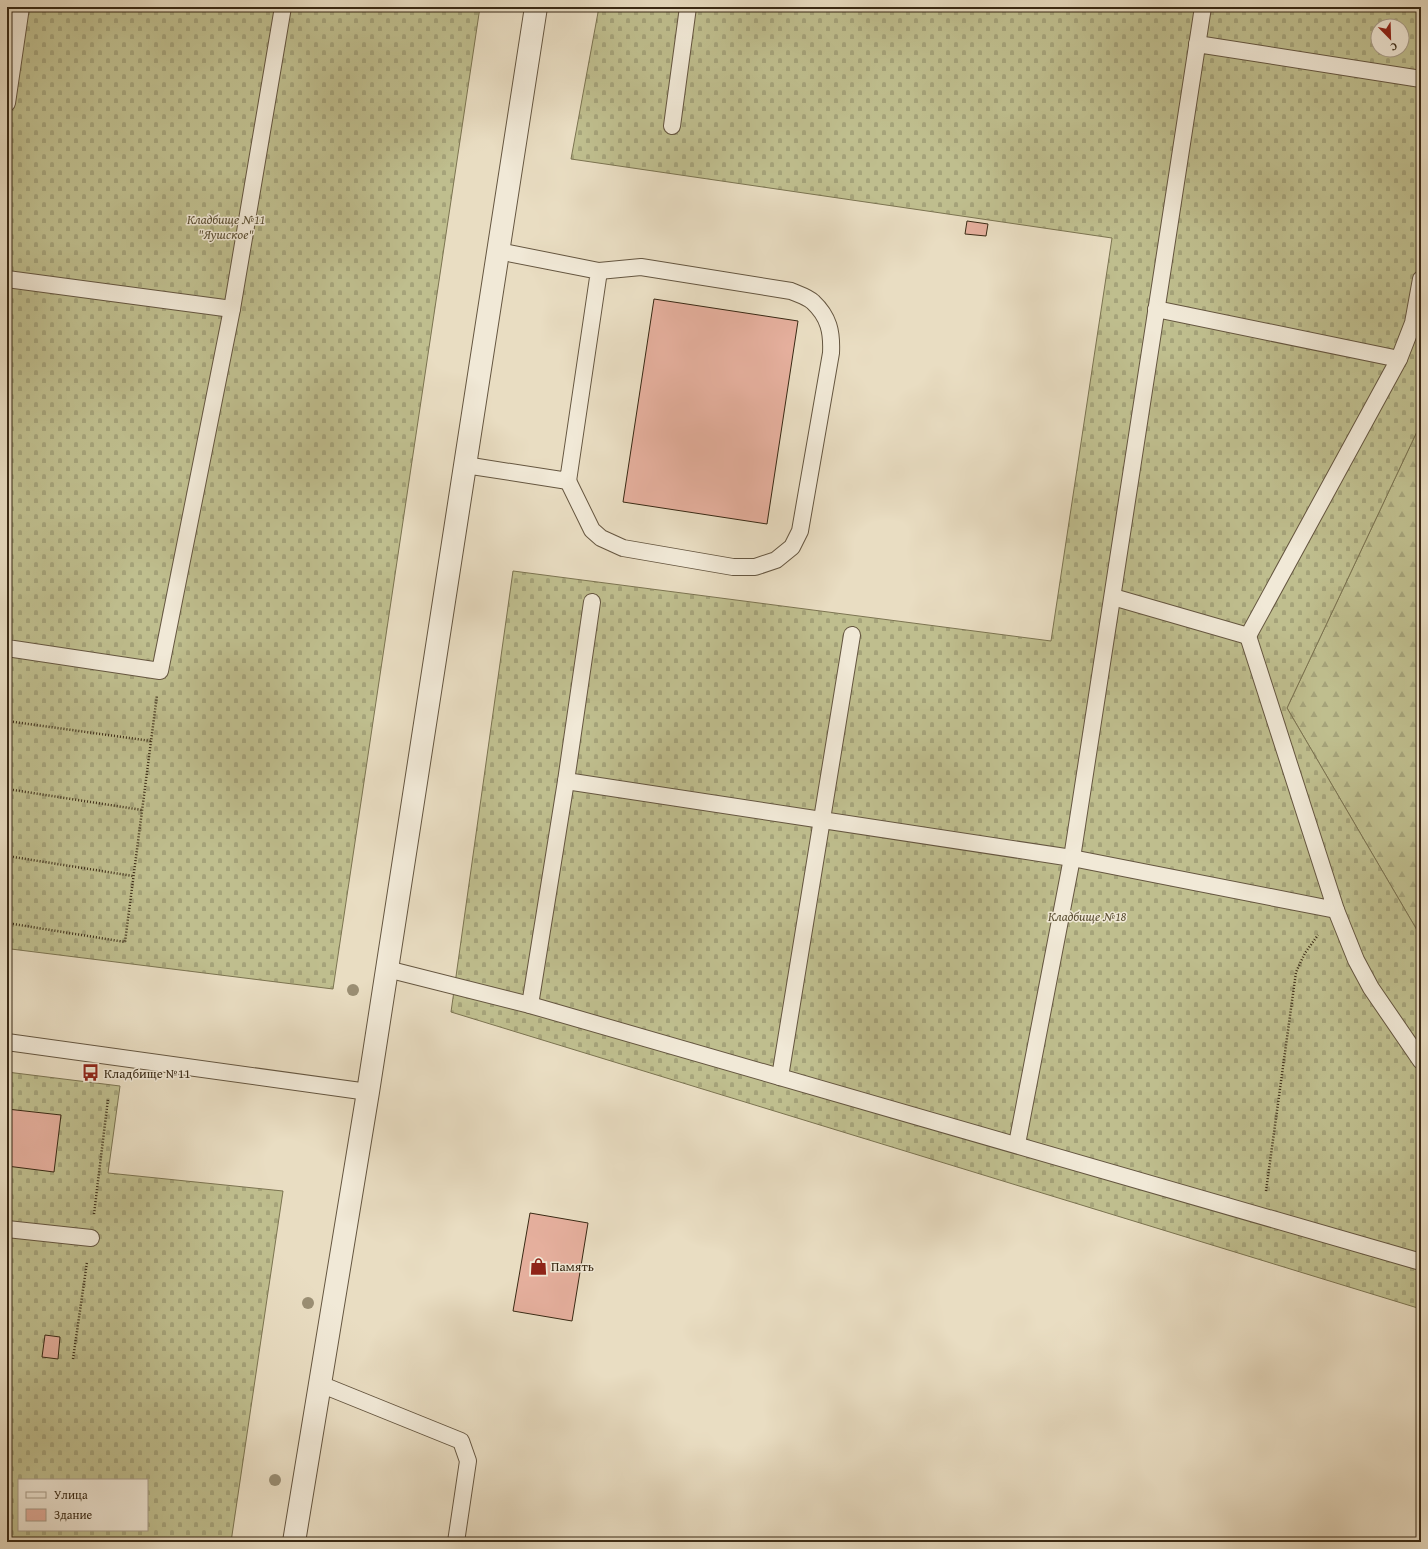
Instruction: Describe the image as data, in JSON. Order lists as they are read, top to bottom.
{
  "parks": ["Кладбище №11 \"Яушское\"", "Кладбище №18"],
  "places": {
    "bus stop": ["Кладбище №11"],
    "shop": ["Память"]
  },
  "legend": ["Улица", "Здание"],
  "north": "bottom right"
}
